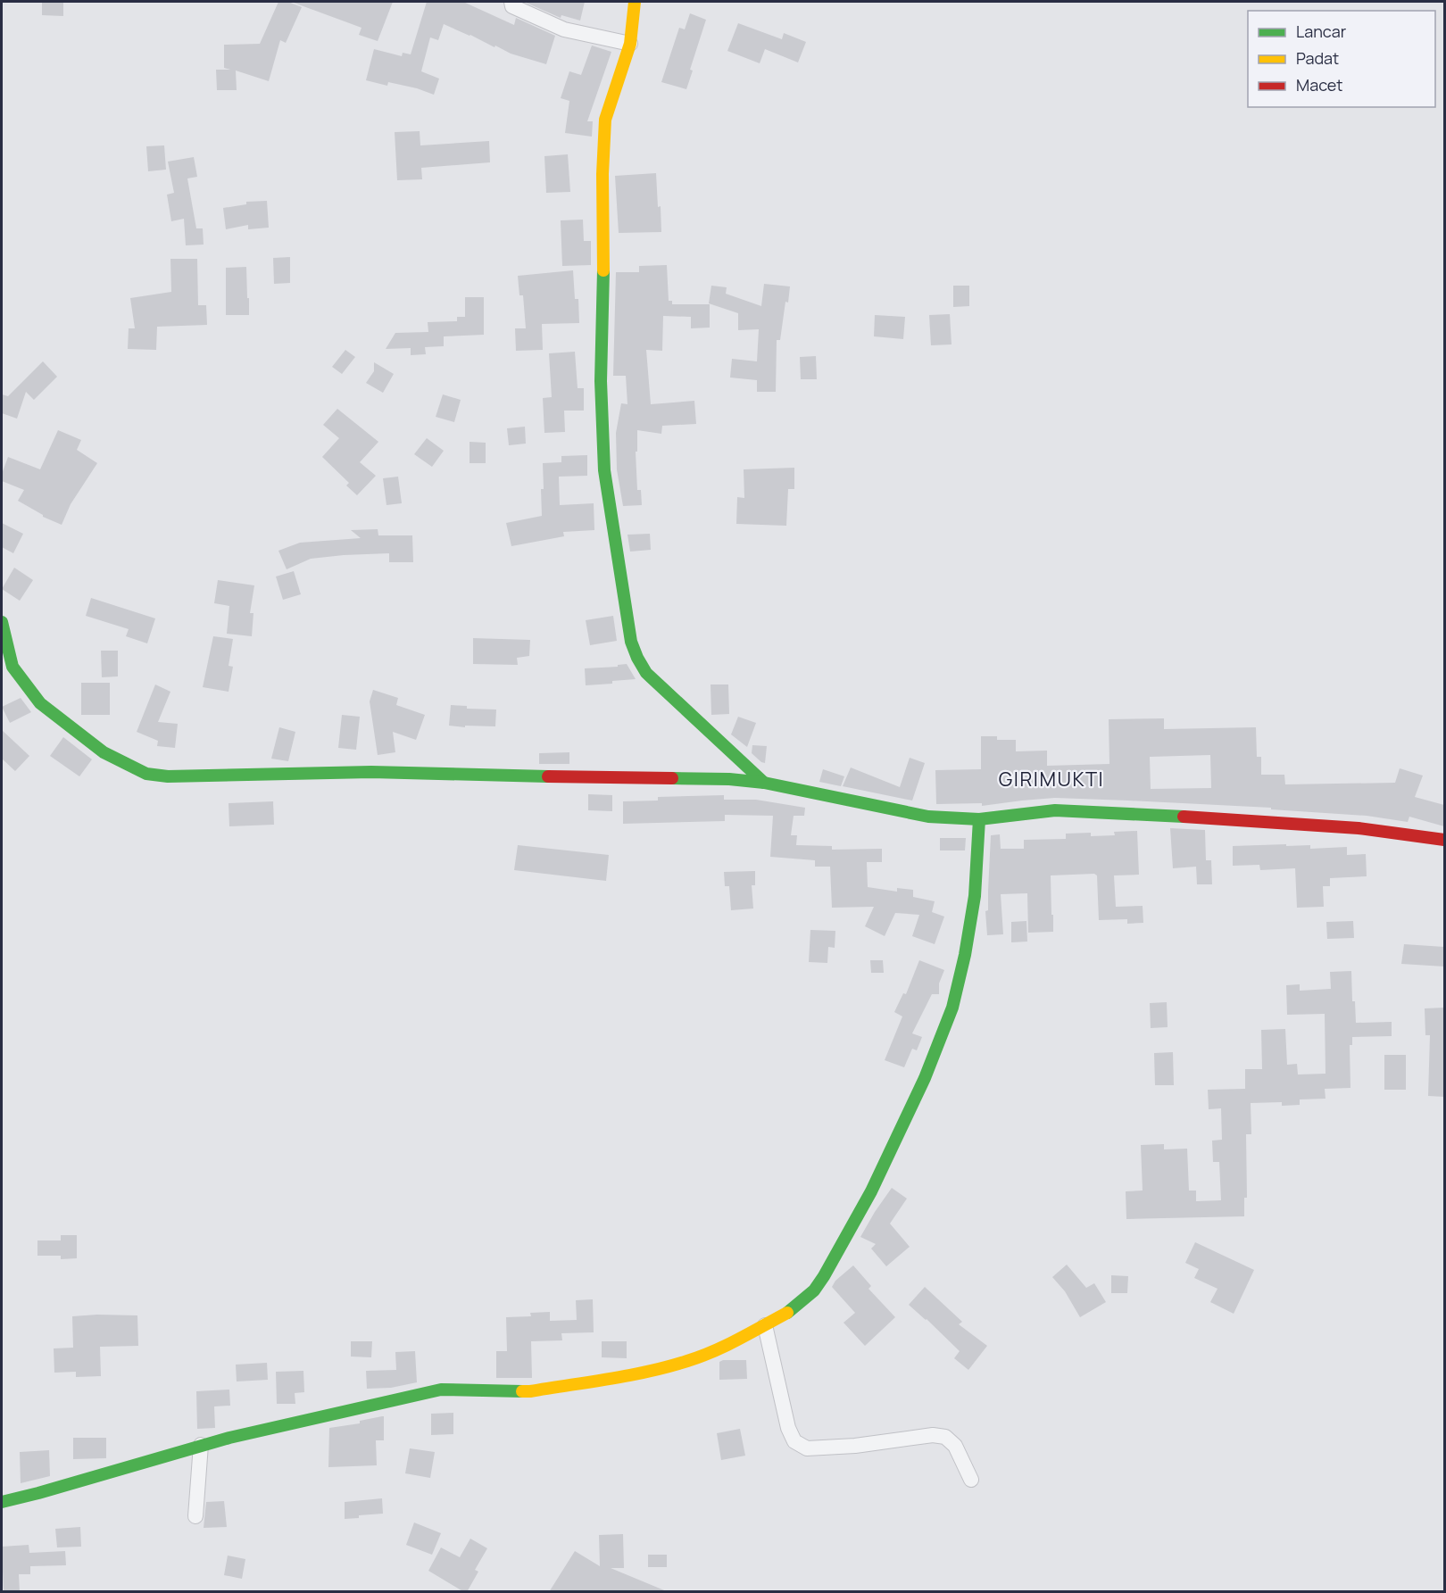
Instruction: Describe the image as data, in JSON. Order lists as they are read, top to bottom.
{
  "districts": ["GIRIMUKTI"],
  "legend": ["Lancar", "Padat", "Macet"]
}
